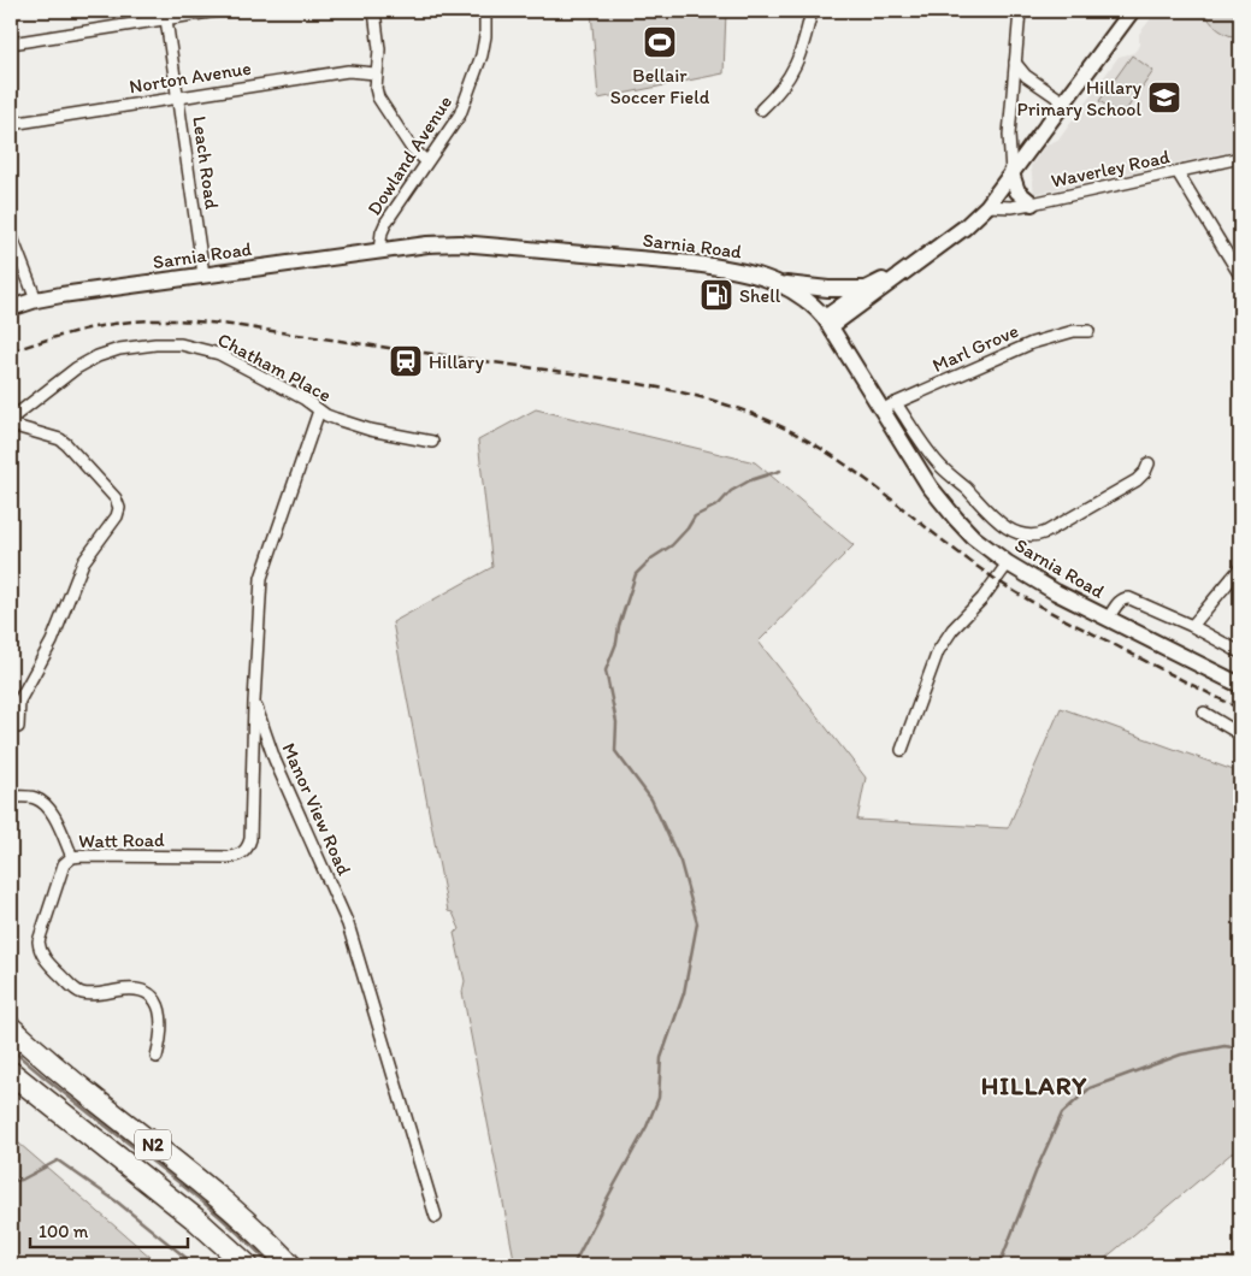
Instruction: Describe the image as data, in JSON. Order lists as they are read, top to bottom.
{
  "streets": {
    "highway": ["N2"],
    "main road": ["Sarnia Road"],
    "street": [
      "Norton Avenue",
      "Dowland Avenue",
      "Leach Road",
      "Waverley Road",
      "Marl Grove",
      "Chatham Place",
      "Manor View Road",
      "Watt Road"
    ]
  },
  "crossings": [
    ["Norton Avenue", "Leach Road"],
    ["Dowland Avenue", "Sarnia Road"],
    ["Leach Road", "Sarnia Road"],
    ["Sarnia Road", "Marl Grove"],
    ["Chatham Place", "Manor View Road"],
    ["Manor View Road", "Watt Road"]
  ],
  "districts": ["HILLARY"],
  "places": {
    "sports": ["Bellair Soccer Field"],
    "school or university": ["Hillary Primary School"],
    "fuel station": ["Shell"],
    "station": ["Hillary"]
  },
  "scale_bar": "100 m"
}
